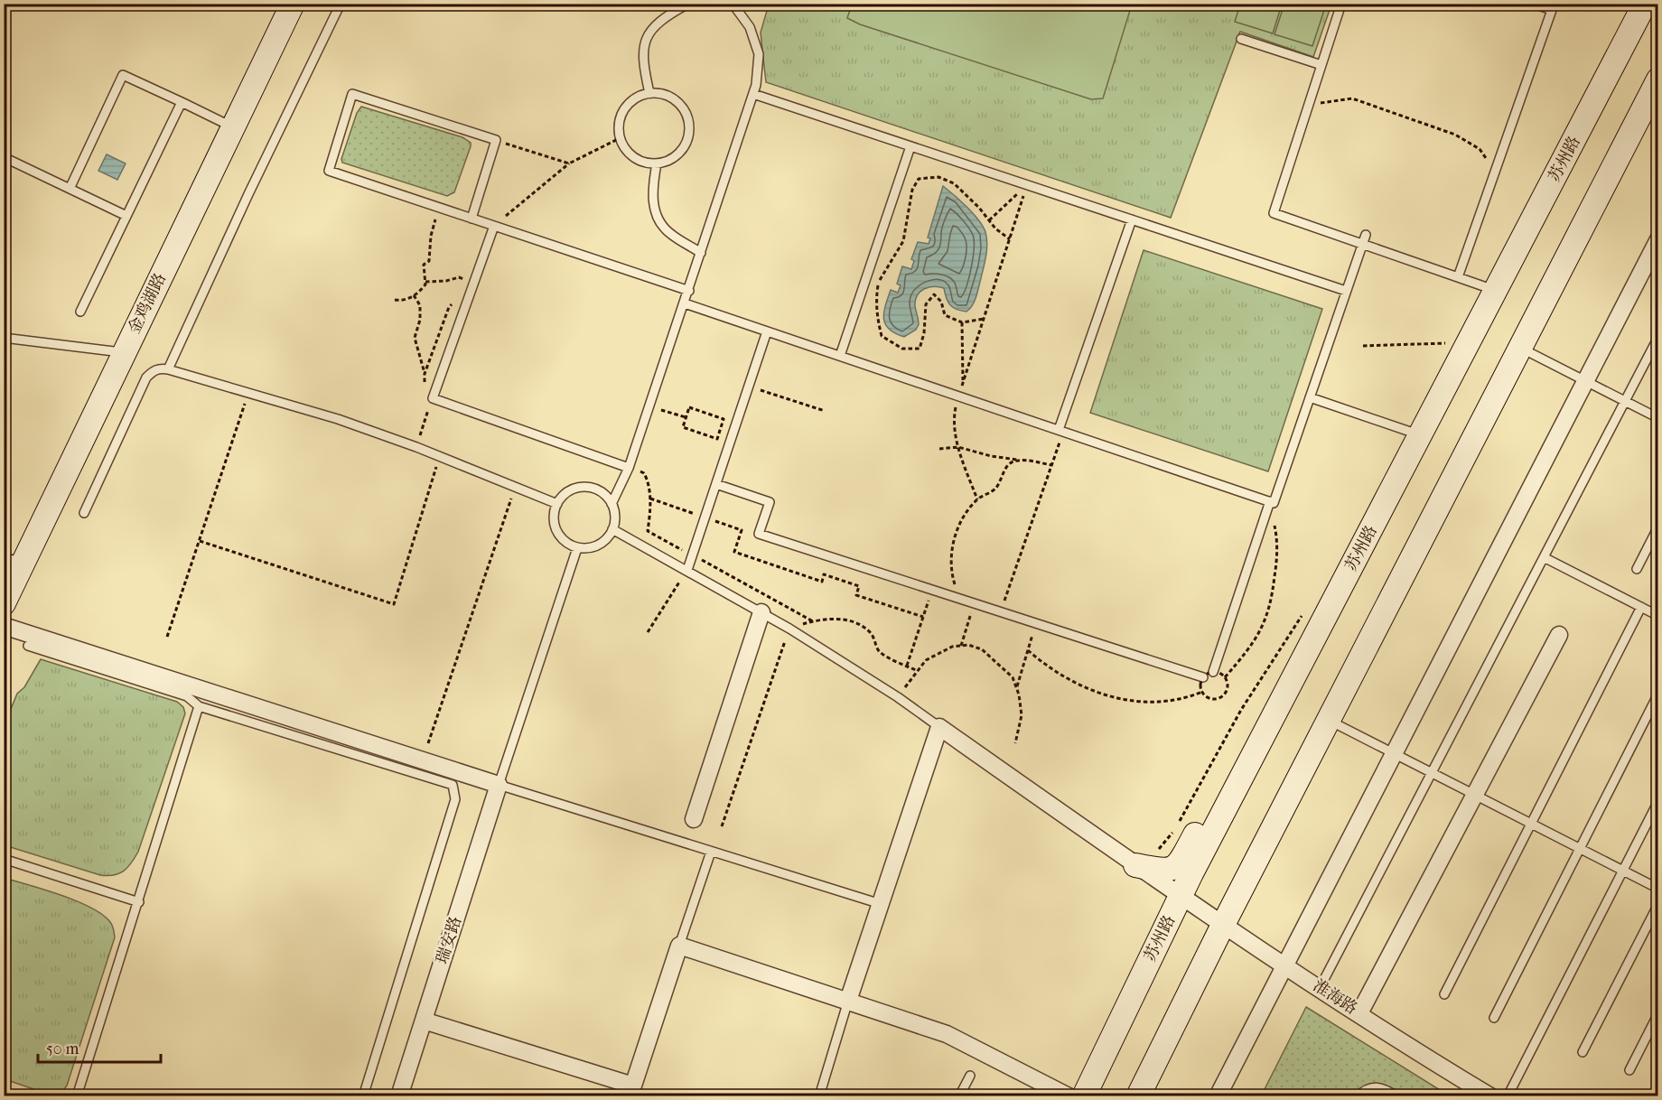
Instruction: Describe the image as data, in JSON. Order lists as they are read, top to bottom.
{
  "streets": {
    "main road": ["苏州路", "金鸡湖路"],
    "street": ["瑞安路", "淮海路"]
  },
  "crossings": [
    ["苏州路", "淮海路"]
  ],
  "scale_bar": "50 m"
}
